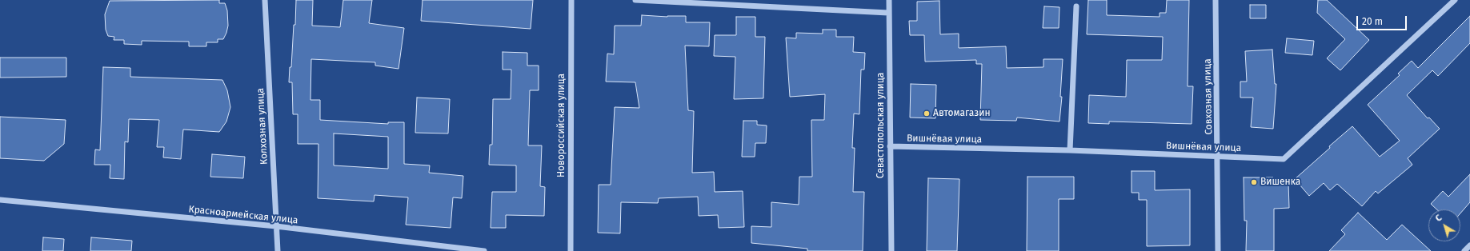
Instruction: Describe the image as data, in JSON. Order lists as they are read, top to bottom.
{
  "streets": {
    "street": [
      "Совхозная улица",
      "Новороссийская улица",
      "Севастопольская улица",
      "Колхозная улица",
      "Вишнёвая улица",
      "Красноармейская улица"
    ]
  },
  "crossings": [
    ["Совхозная улица", "Вишнёвая улица"],
    ["Севастопольская улица", "Вишнёвая улица"],
    ["Колхозная улица", "Красноармейская улица"]
  ],
  "places": ["Автомагазин", "Вишенка"],
  "scale_bar": "20 m",
  "north": "top left"
}
